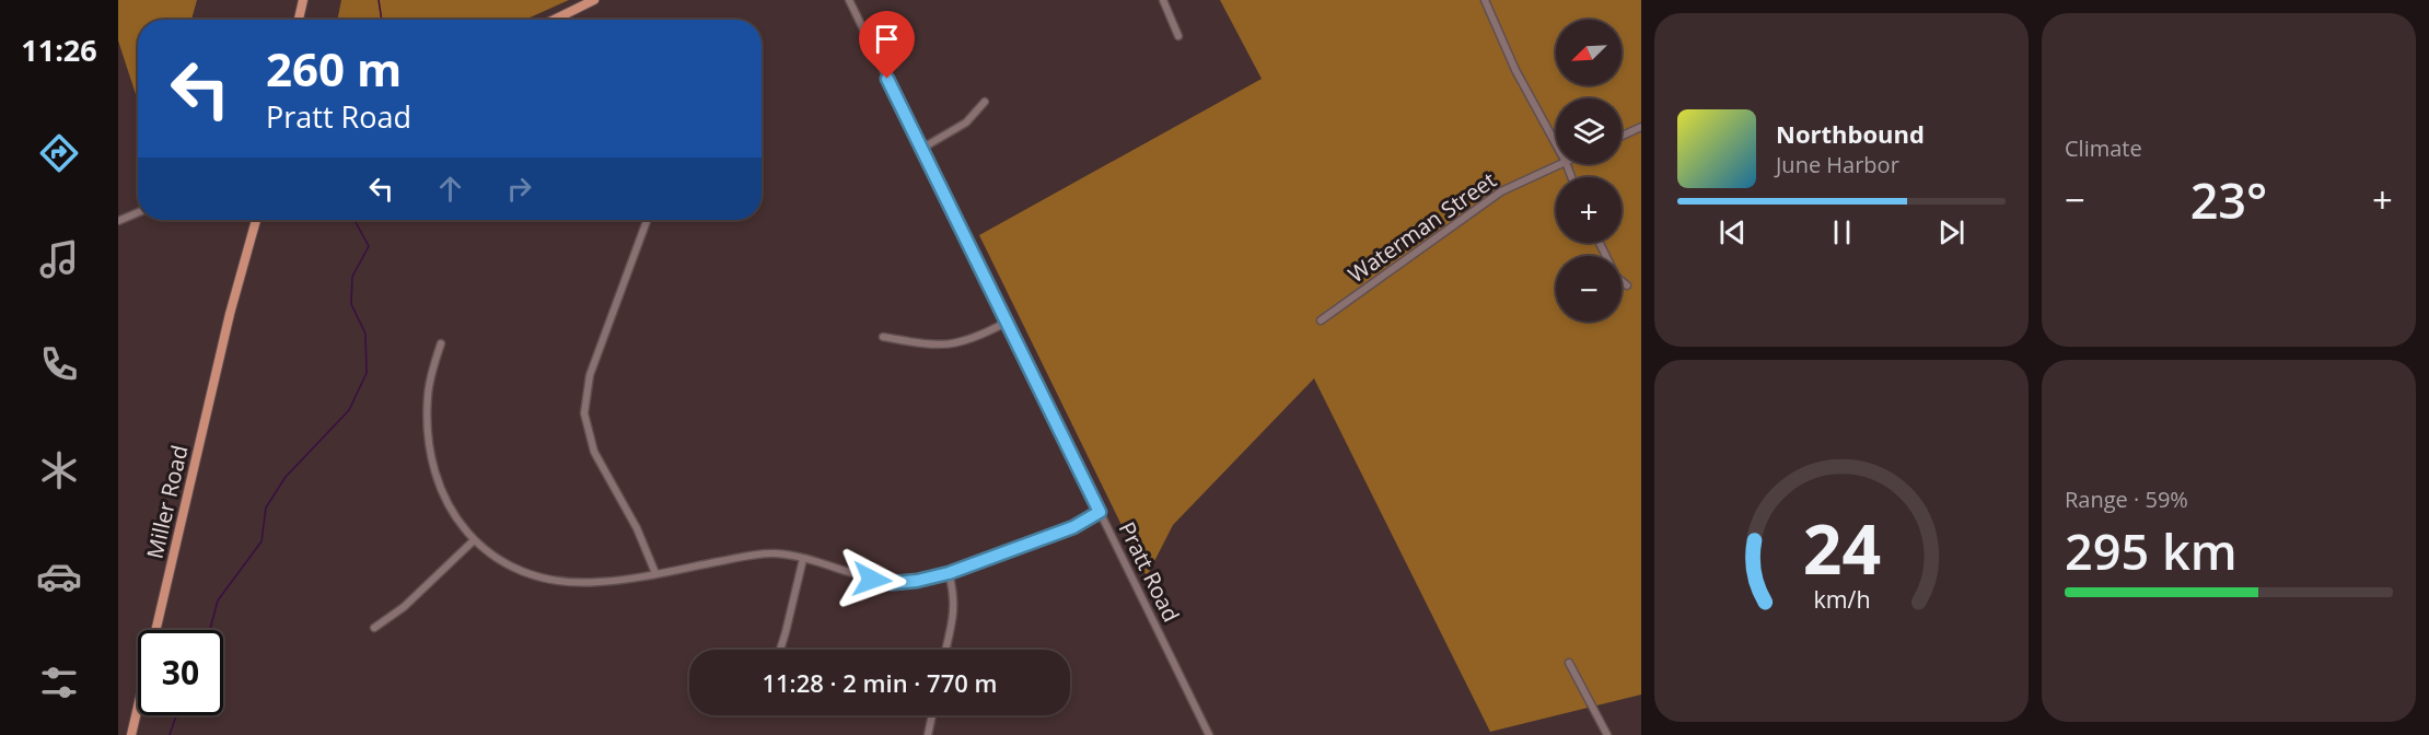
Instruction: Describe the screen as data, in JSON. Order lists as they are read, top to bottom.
{
  "streets": {
    "main road": ["Miller Road"],
    "street": ["Waterman Street", "Pratt Road"]
  },
  "north": "bottom left",
  "page": {
    "tabs": "11:26",
    "tile": [
      "Climate",
      ["Range · 59%", "295 km"]
    ],
    "map_buttons": ["+", "−"],
    "turn": ["260 m", "Pratt Road"],
    "song": ["Northbound", "June Harbor"],
    "heat": ["−", "23°", "+"],
    "limit": "30",
    "trip": "11:28 · 2 min · 770 m",
    "gauge": ["24", "km/h"]
  }
}
